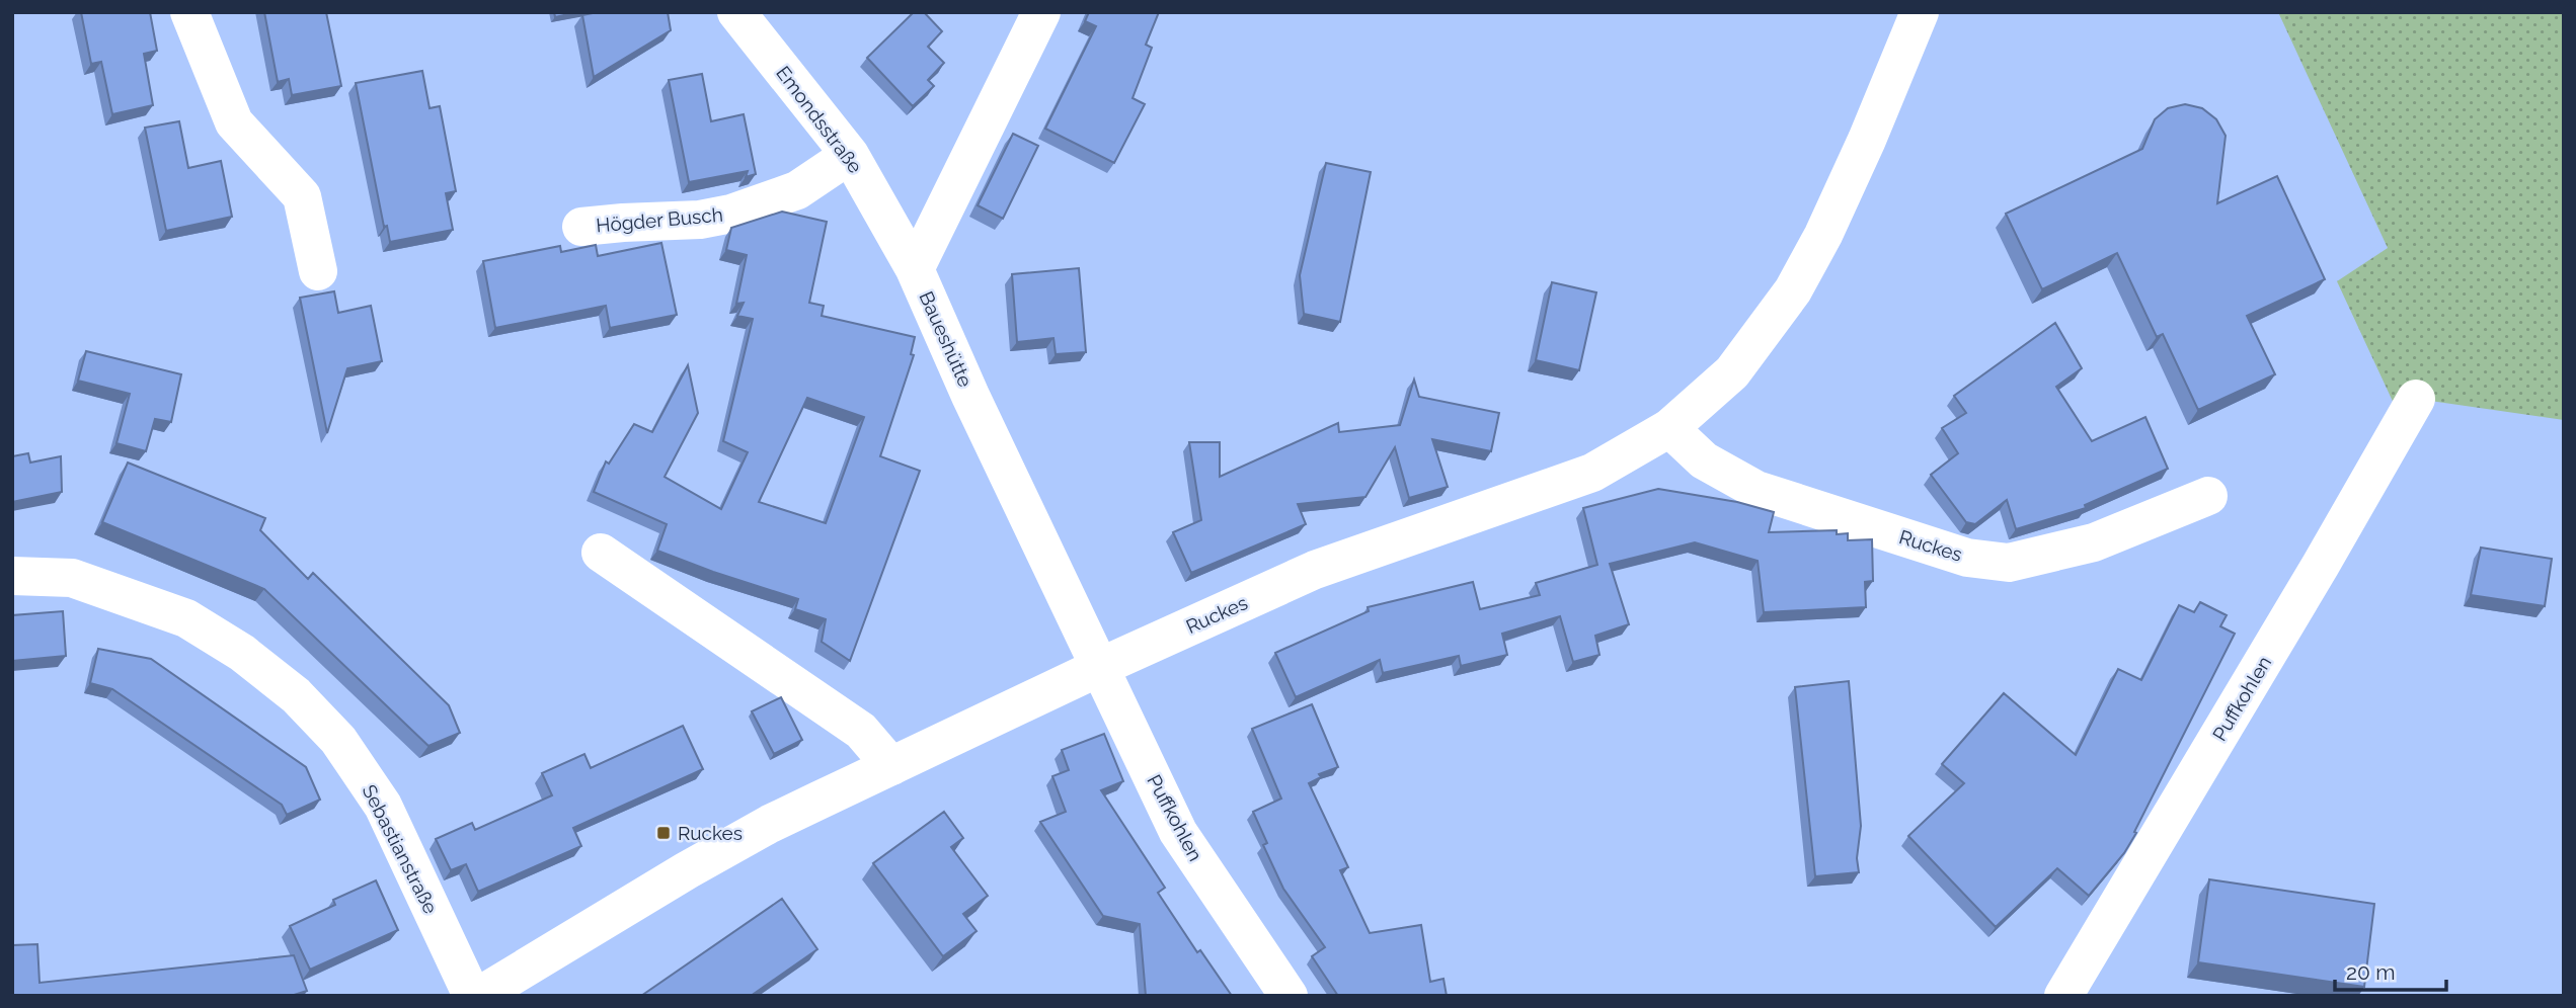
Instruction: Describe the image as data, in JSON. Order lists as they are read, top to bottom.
{
  "streets": {
    "street": [
      "Emondsstraße",
      "Högder Busch",
      "Baueshütte",
      "Ruckes",
      "Puffkohlen",
      "Sebastianstraße"
    ]
  },
  "crossings": [
    ["Emondsstraße", "Högder Busch"],
    ["Emondsstraße", "Baueshütte"],
    ["Baueshütte", "Ruckes"],
    ["Baueshütte", "Puffkohlen"],
    ["Ruckes", "Puffkohlen"]
  ],
  "places": {
    "transit": ["Ruckes"]
  },
  "scale_bar": "20 m"
}
